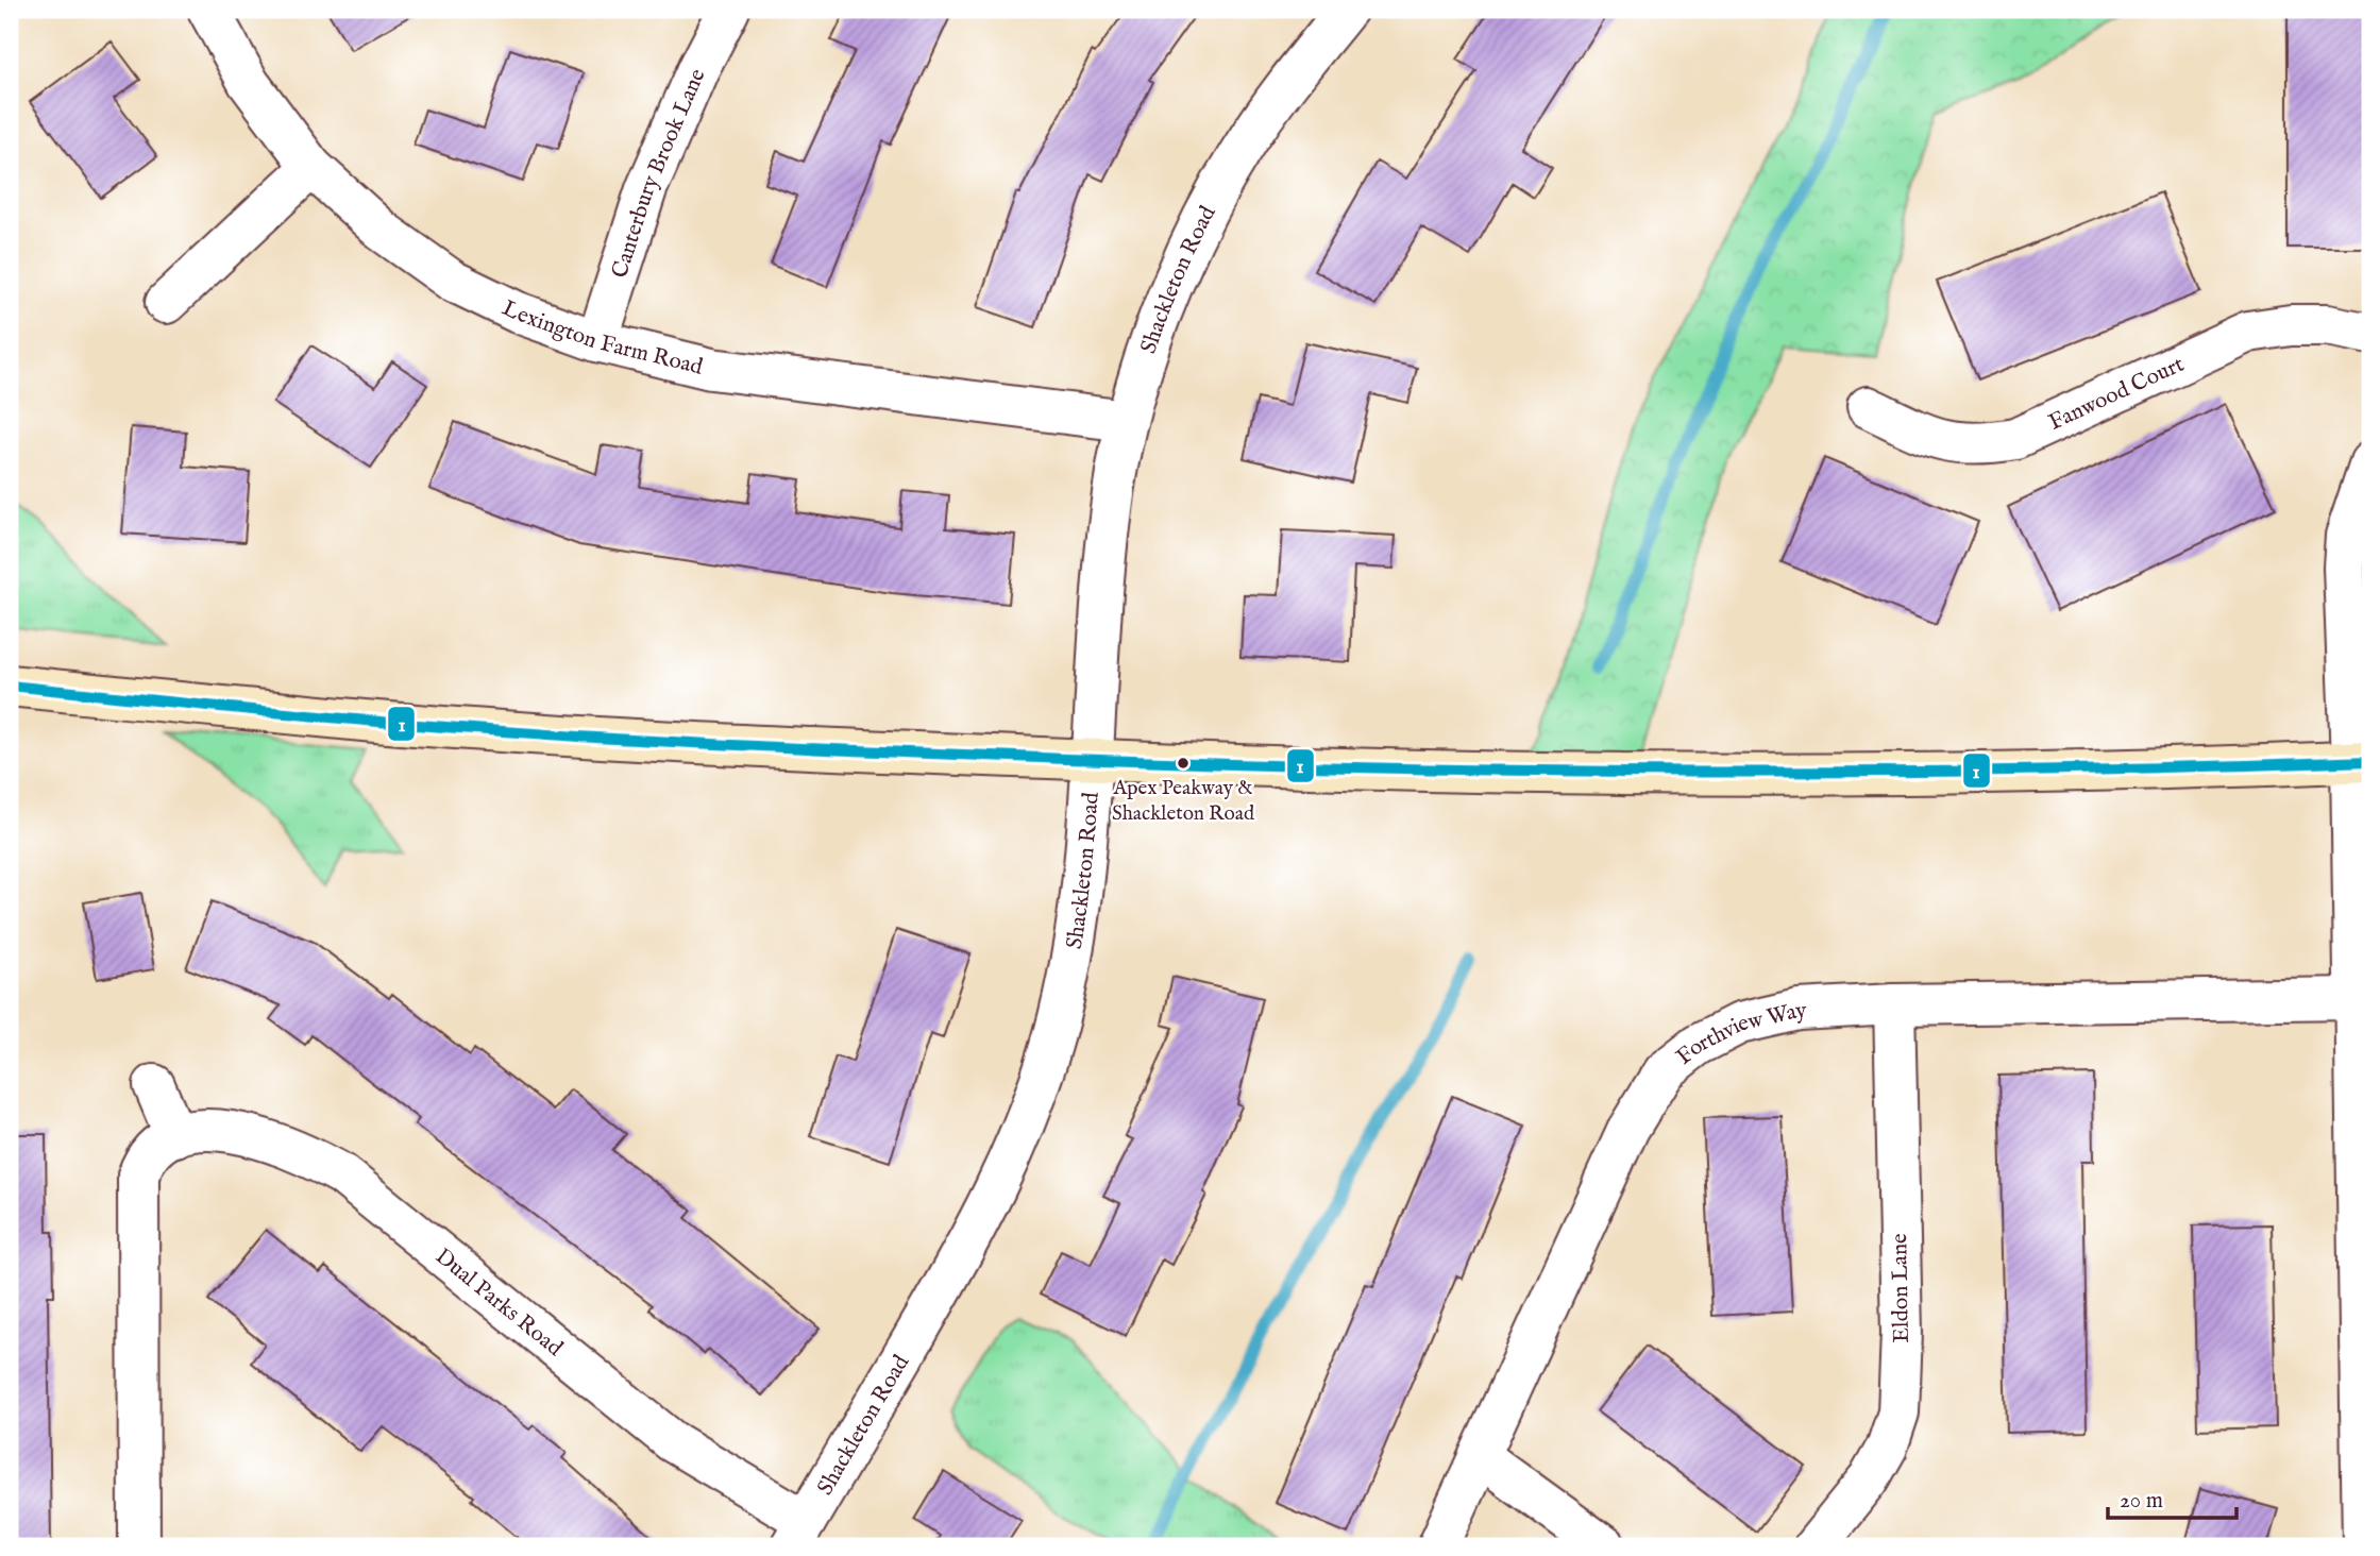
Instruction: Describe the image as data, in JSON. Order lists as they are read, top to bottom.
{
  "streets": {
    "street": [
      "Canterbury Brook Lane",
      "Shackleton Road",
      "Lexington Farm Road",
      "Fanwood Court",
      "Forthview Way",
      "Eldon Lane",
      "Dual Parks Road"
    ]
  },
  "crossings": [
    ["Canterbury Brook Lane", "Lexington Farm Road"],
    ["Shackleton Road", "Lexington Farm Road"],
    ["Shackleton Road", "Dual Parks Road"],
    ["Forthview Way", "Eldon Lane"]
  ],
  "places": ["Apex Peakway & Shackleton Road"],
  "lines": ["transit line 1"],
  "scale_bar": "20 m"
}
